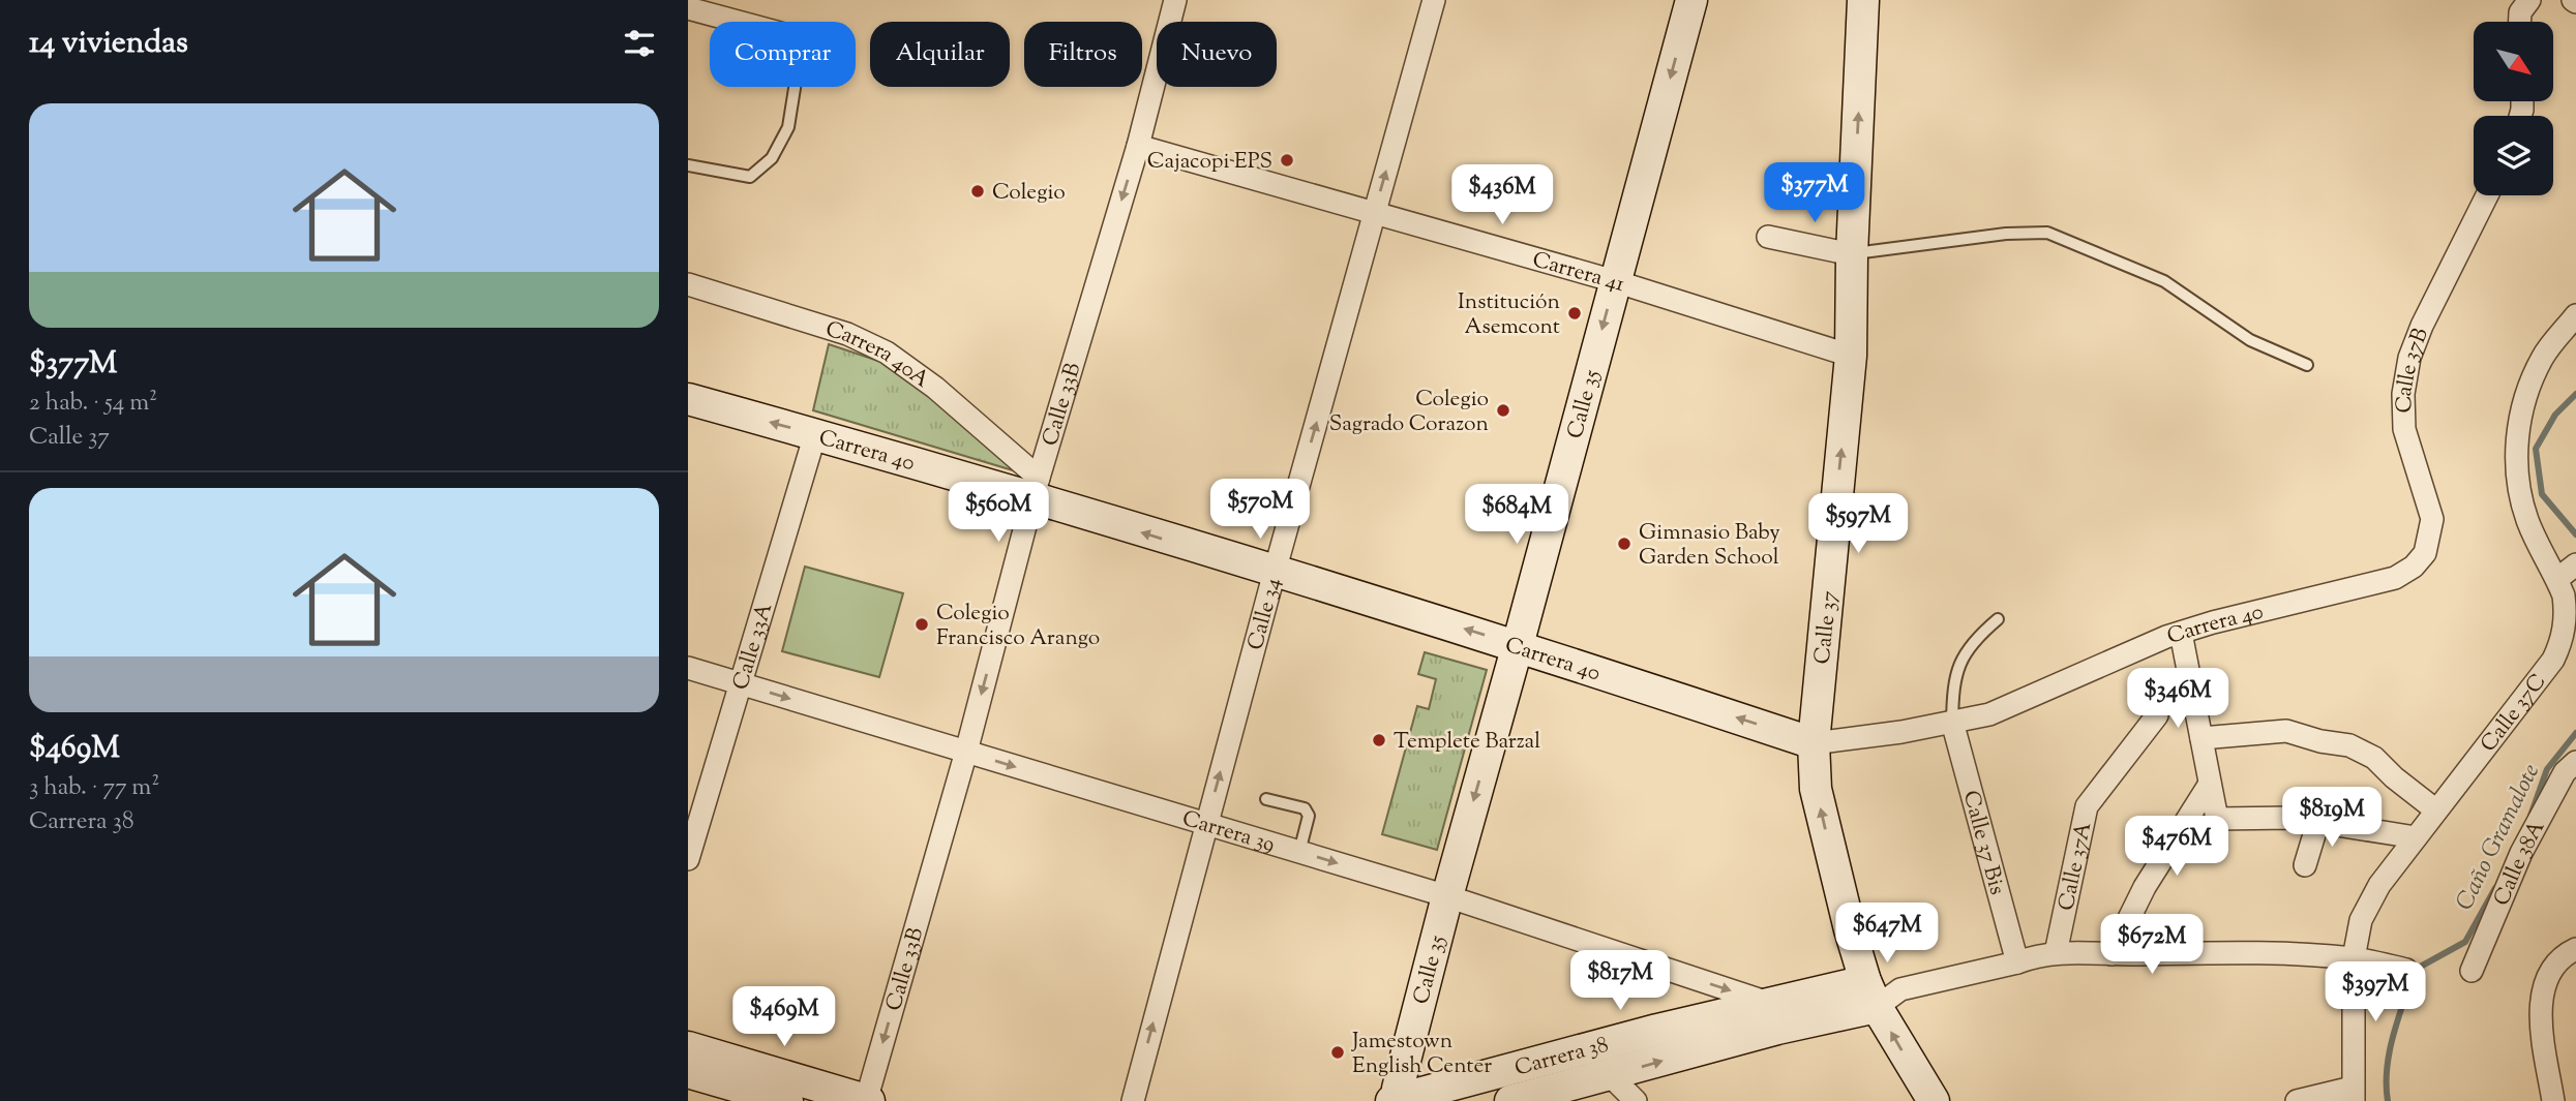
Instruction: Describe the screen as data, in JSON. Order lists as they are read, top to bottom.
{
  "streets": {
    "street": [
      "Carrera 41",
      "Carrera 40A",
      "Calle 37B",
      "Calle 35",
      "Calle 33B",
      "Carrera 40",
      "Calle 34",
      "Calle 37",
      "Calle 33A",
      "Calle 37C",
      "Carrera 39",
      "Calle 37 Bis",
      "Calle 38A",
      "Calle 37A",
      "Carrera 38"
    ]
  },
  "crossings": [
    ["Carrera 41", "Calle 35"],
    ["Carrera 41", "Calle 33B"],
    ["Carrera 41", "Calle 34"],
    ["Carrera 41", "Calle 37"],
    ["Carrera 40A", "Calle 33B"],
    ["Carrera 40A", "Carrera 40"],
    ["Calle 37B", "Carrera 40"],
    ["Calle 35", "Carrera 40"],
    ["Calle 35", "Carrera 39"],
    ["Calle 35", "Carrera 38"],
    ["Calle 33B", "Carrera 40"],
    ["Calle 33B", "Carrera 39"],
    ["Carrera 40", "Calle 34"],
    ["Carrera 40", "Calle 37"],
    ["Carrera 40", "Calle 33A"],
    ["Carrera 40", "Calle 37 Bis"],
    ["Calle 34", "Carrera 39"],
    ["Calle 37", "Carrera 38"],
    ["Calle 33A", "Carrera 39"],
    ["Calle 37C", "Carrera 38"],
    ["Carrera 39", "Carrera 38"],
    ["Calle 37 Bis", "Carrera 38"],
    ["Calle 37A", "Carrera 38"]
  ],
  "one_way": [
    "Calle 35",
    "Calle 33B",
    "Carrera 40",
    "Calle 34",
    "Calle 37",
    "Carrera 39"
  ],
  "water": ["Caño Gramalote"],
  "places": [
    "Cajacopi EPS",
    "Colegio",
    "Institución Asemcont",
    "Colegio Sagrado Corazon",
    "Gimnasio Baby Garden School",
    "Colegio Francisco Arango",
    "Templete Barzal",
    "Jamestown English Center"
  ],
  "north": "bottom right",
  "page": {
    "heading": "14 viviendas",
    "chip": [
      "Comprar",
      "Alquilar",
      "Filtros",
      "Nuevo"
    ],
    "list": [
      {
        "name": "$377M",
        "note": "2 hab. · 54 m² · Calle 37"
      },
      {
        "name": "$469M",
        "note": "3 hab. · 77 m² · Carrera 38"
      }
    ],
    "price": [
      "$377M",
      "$436M",
      "$570M",
      "$560M",
      "$684M",
      "$597M",
      "$346M",
      "$819M",
      "$476M",
      "$647M",
      "$672M",
      "$817M",
      "$397M",
      "$469M"
    ]
  }
}
